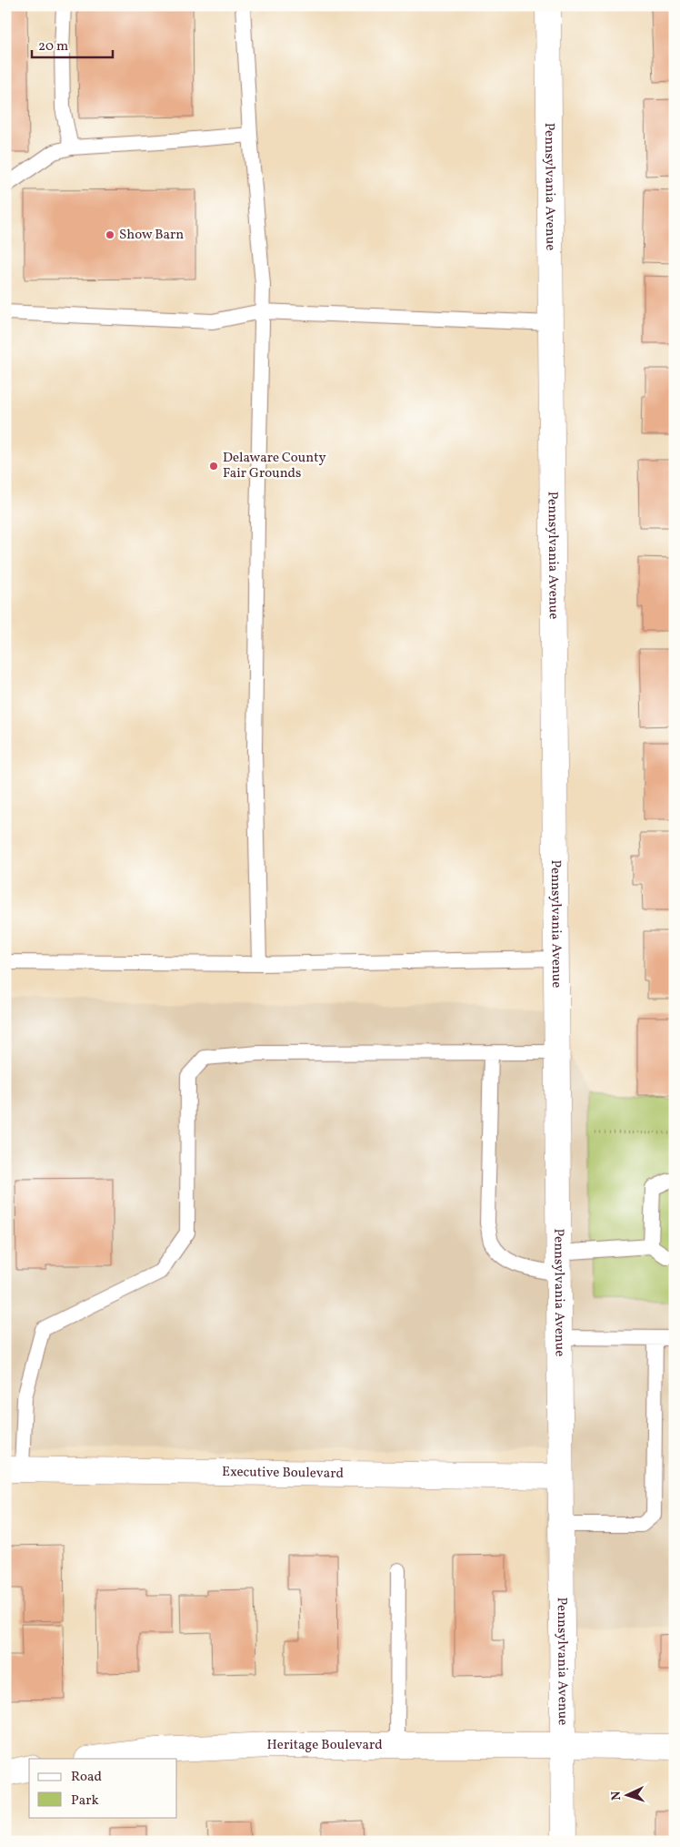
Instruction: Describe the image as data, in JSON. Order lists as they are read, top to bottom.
{
  "streets": {
    "street": ["Pennsylvania Avenue", "Executive Boulevard", "Heritage Boulevard"]
  },
  "crossings": [
    ["Pennsylvania Avenue", "Executive Boulevard"],
    ["Pennsylvania Avenue", "Heritage Boulevard"]
  ],
  "places": ["Show Barn", "Delaware County Fair Grounds"],
  "legend": ["Road", "Park"],
  "scale_bar": "20 m",
  "north": "left"
}
